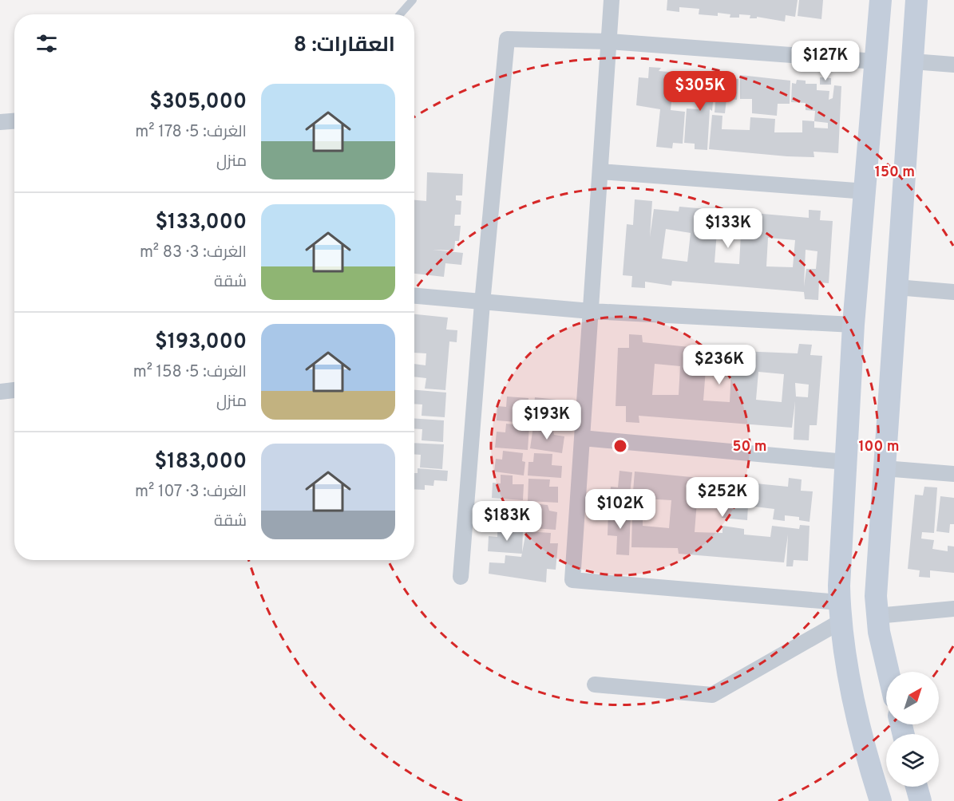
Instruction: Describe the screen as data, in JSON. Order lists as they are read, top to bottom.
{
  "north": "top right",
  "page": {
    "heading": "العقارات: 8",
    "price": [
      "$127K",
      "$305K",
      "$133K",
      "$236K",
      "$193K",
      "$252K",
      "$102K",
      "$183K"
    ],
    "list": [
      {
        "name": "$305,000",
        "note": "الغرف: 5 · 178 m² · منزل"
      },
      {
        "name": "$133,000",
        "note": "الغرف: 3 · 83 m² · شقة"
      },
      {
        "name": "$193,000",
        "note": "الغرف: 5 · 158 m² · منزل"
      },
      {
        "name": "$183,000",
        "note": "الغرف: 3 · 107 m² · شقة"
      }
    ]
  },
  "rings": ["150 m", "50 m", "100 m"]
}
